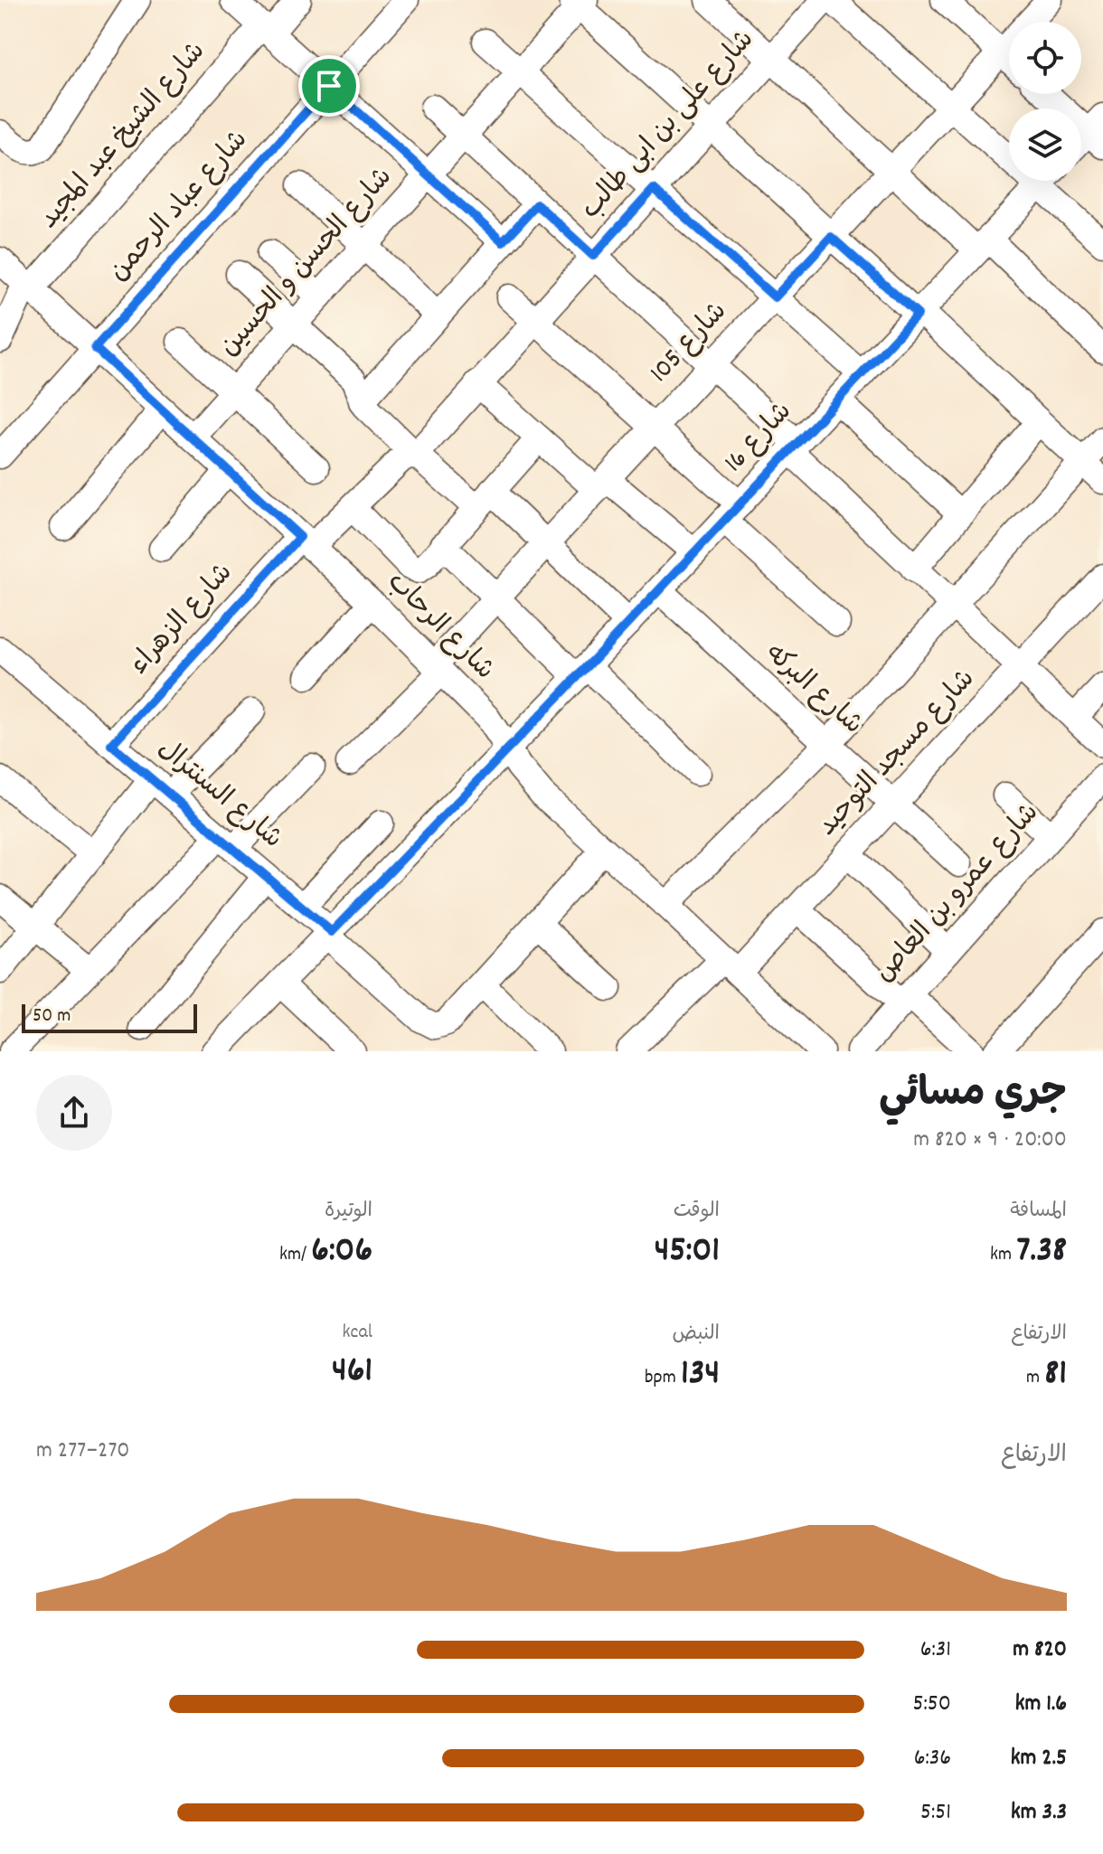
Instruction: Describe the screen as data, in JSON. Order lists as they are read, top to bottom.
{
  "streets": {
    "street": [
      "شارع على بن ابى طالب",
      "شارع الشيخ عبد المجيد",
      "شارع عباد الرحمن",
      "شارع الحسن و الحسين",
      "شارع 105",
      "شارع 16",
      "شارع الزهراء",
      "شارع الرحاب",
      "شارع البركه",
      "شارع مسجد التوحيد",
      "شارع السنترال",
      "شارع عمرو بن العاص"
    ]
  },
  "crossings": [
    ["شارع على بن ابى طالب", "شارع الزهراء"],
    ["شارع الشيخ عبد المجيد", "شارع الرحاب"],
    ["شارع عباد الرحمن", "شارع الرحاب"],
    ["شارع الحسن و الحسين", "شارع الرحاب"],
    ["شارع 105", "شارع الرحاب"],
    ["شارع 16", "شارع الرحاب"],
    ["شارع 16", "شارع البركه"],
    ["شارع 16", "شارع السنترال"],
    ["شارع الزهراء", "شارع الرحاب"],
    ["شارع الزهراء", "شارع السنترال"],
    ["شارع الرحاب", "شارع مسجد التوحيد"],
    ["شارع البركه", "شارع مسجد التوحيد"]
  ],
  "scale_bar": "50 m",
  "page": {
    "scale": "50 m",
    "heading": ["جري مسائي", "20:00 · 9 × 820 m"],
    "stats": [
      ["المسافة", "7.38 km"],
      ["الوقت", "45:01"],
      ["الوتيرة", "6:06 /km"],
      ["الارتفاع", "81 m"],
      ["النبض", "134 bpm"],
      ["kcal", "461"]
    ],
    "chart": ["الارتفاع", "270–277 m"],
    "list": [
      {
        "name": "820 m",
        "note": "6:31"
      },
      {
        "name": "1.6 km",
        "note": "5:50"
      },
      {
        "name": "2.5 km",
        "note": "6:36"
      },
      {
        "name": "3.3 km",
        "note": "5:51"
      }
    ]
  }
}
